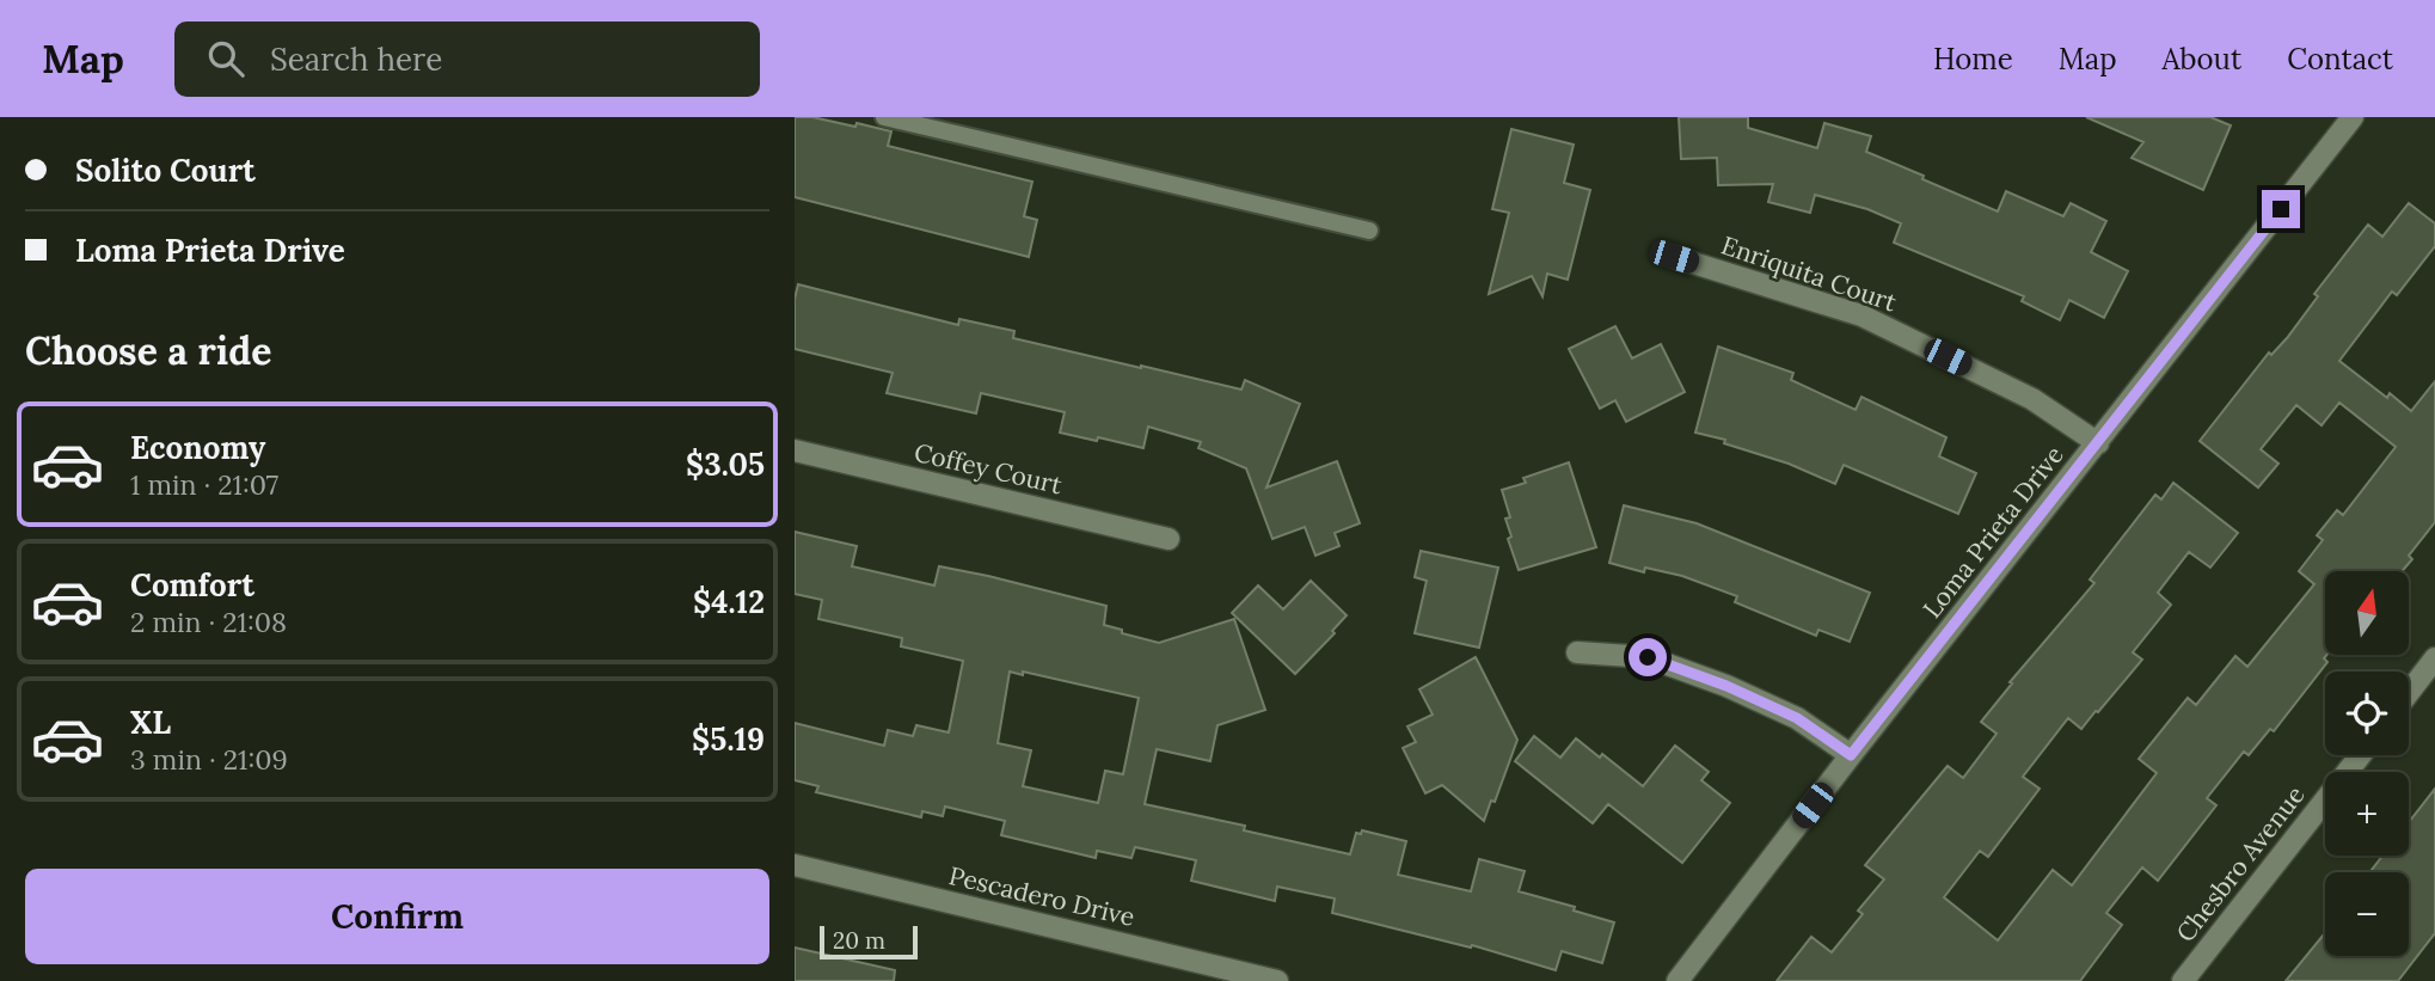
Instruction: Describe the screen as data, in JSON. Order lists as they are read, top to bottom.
{
  "streets": {
    "street": [
      "Enriquita Court",
      "Coffey Court",
      "Loma Prieta Drive",
      "Chesbro Avenue",
      "Pescadero Drive"
    ]
  },
  "crossings": [
    ["Enriquita Court", "Loma Prieta Drive"]
  ],
  "scale_bar": "20 m",
  "north": "top",
  "page": {
    "header": "Map",
    "search": "Search here",
    "nav": [
      "Home",
      "Map",
      "About",
      "Contact"
    ],
    "banner": ["Solito Court", "Loma Prieta Drive"],
    "heading": "Choose a ride",
    "list": [
      {
        "name": "Economy",
        "note": "1 min · 21:07",
        "value": "$3.05"
      },
      {
        "name": "Comfort",
        "note": "2 min · 21:08",
        "value": "$4.12"
      },
      {
        "name": "XL",
        "note": "3 min · 21:09",
        "value": "$5.19"
      }
    ],
    "map_buttons": ["+", "−"],
    "buttons": "Confirm",
    "scale": "20 m"
  }
}
